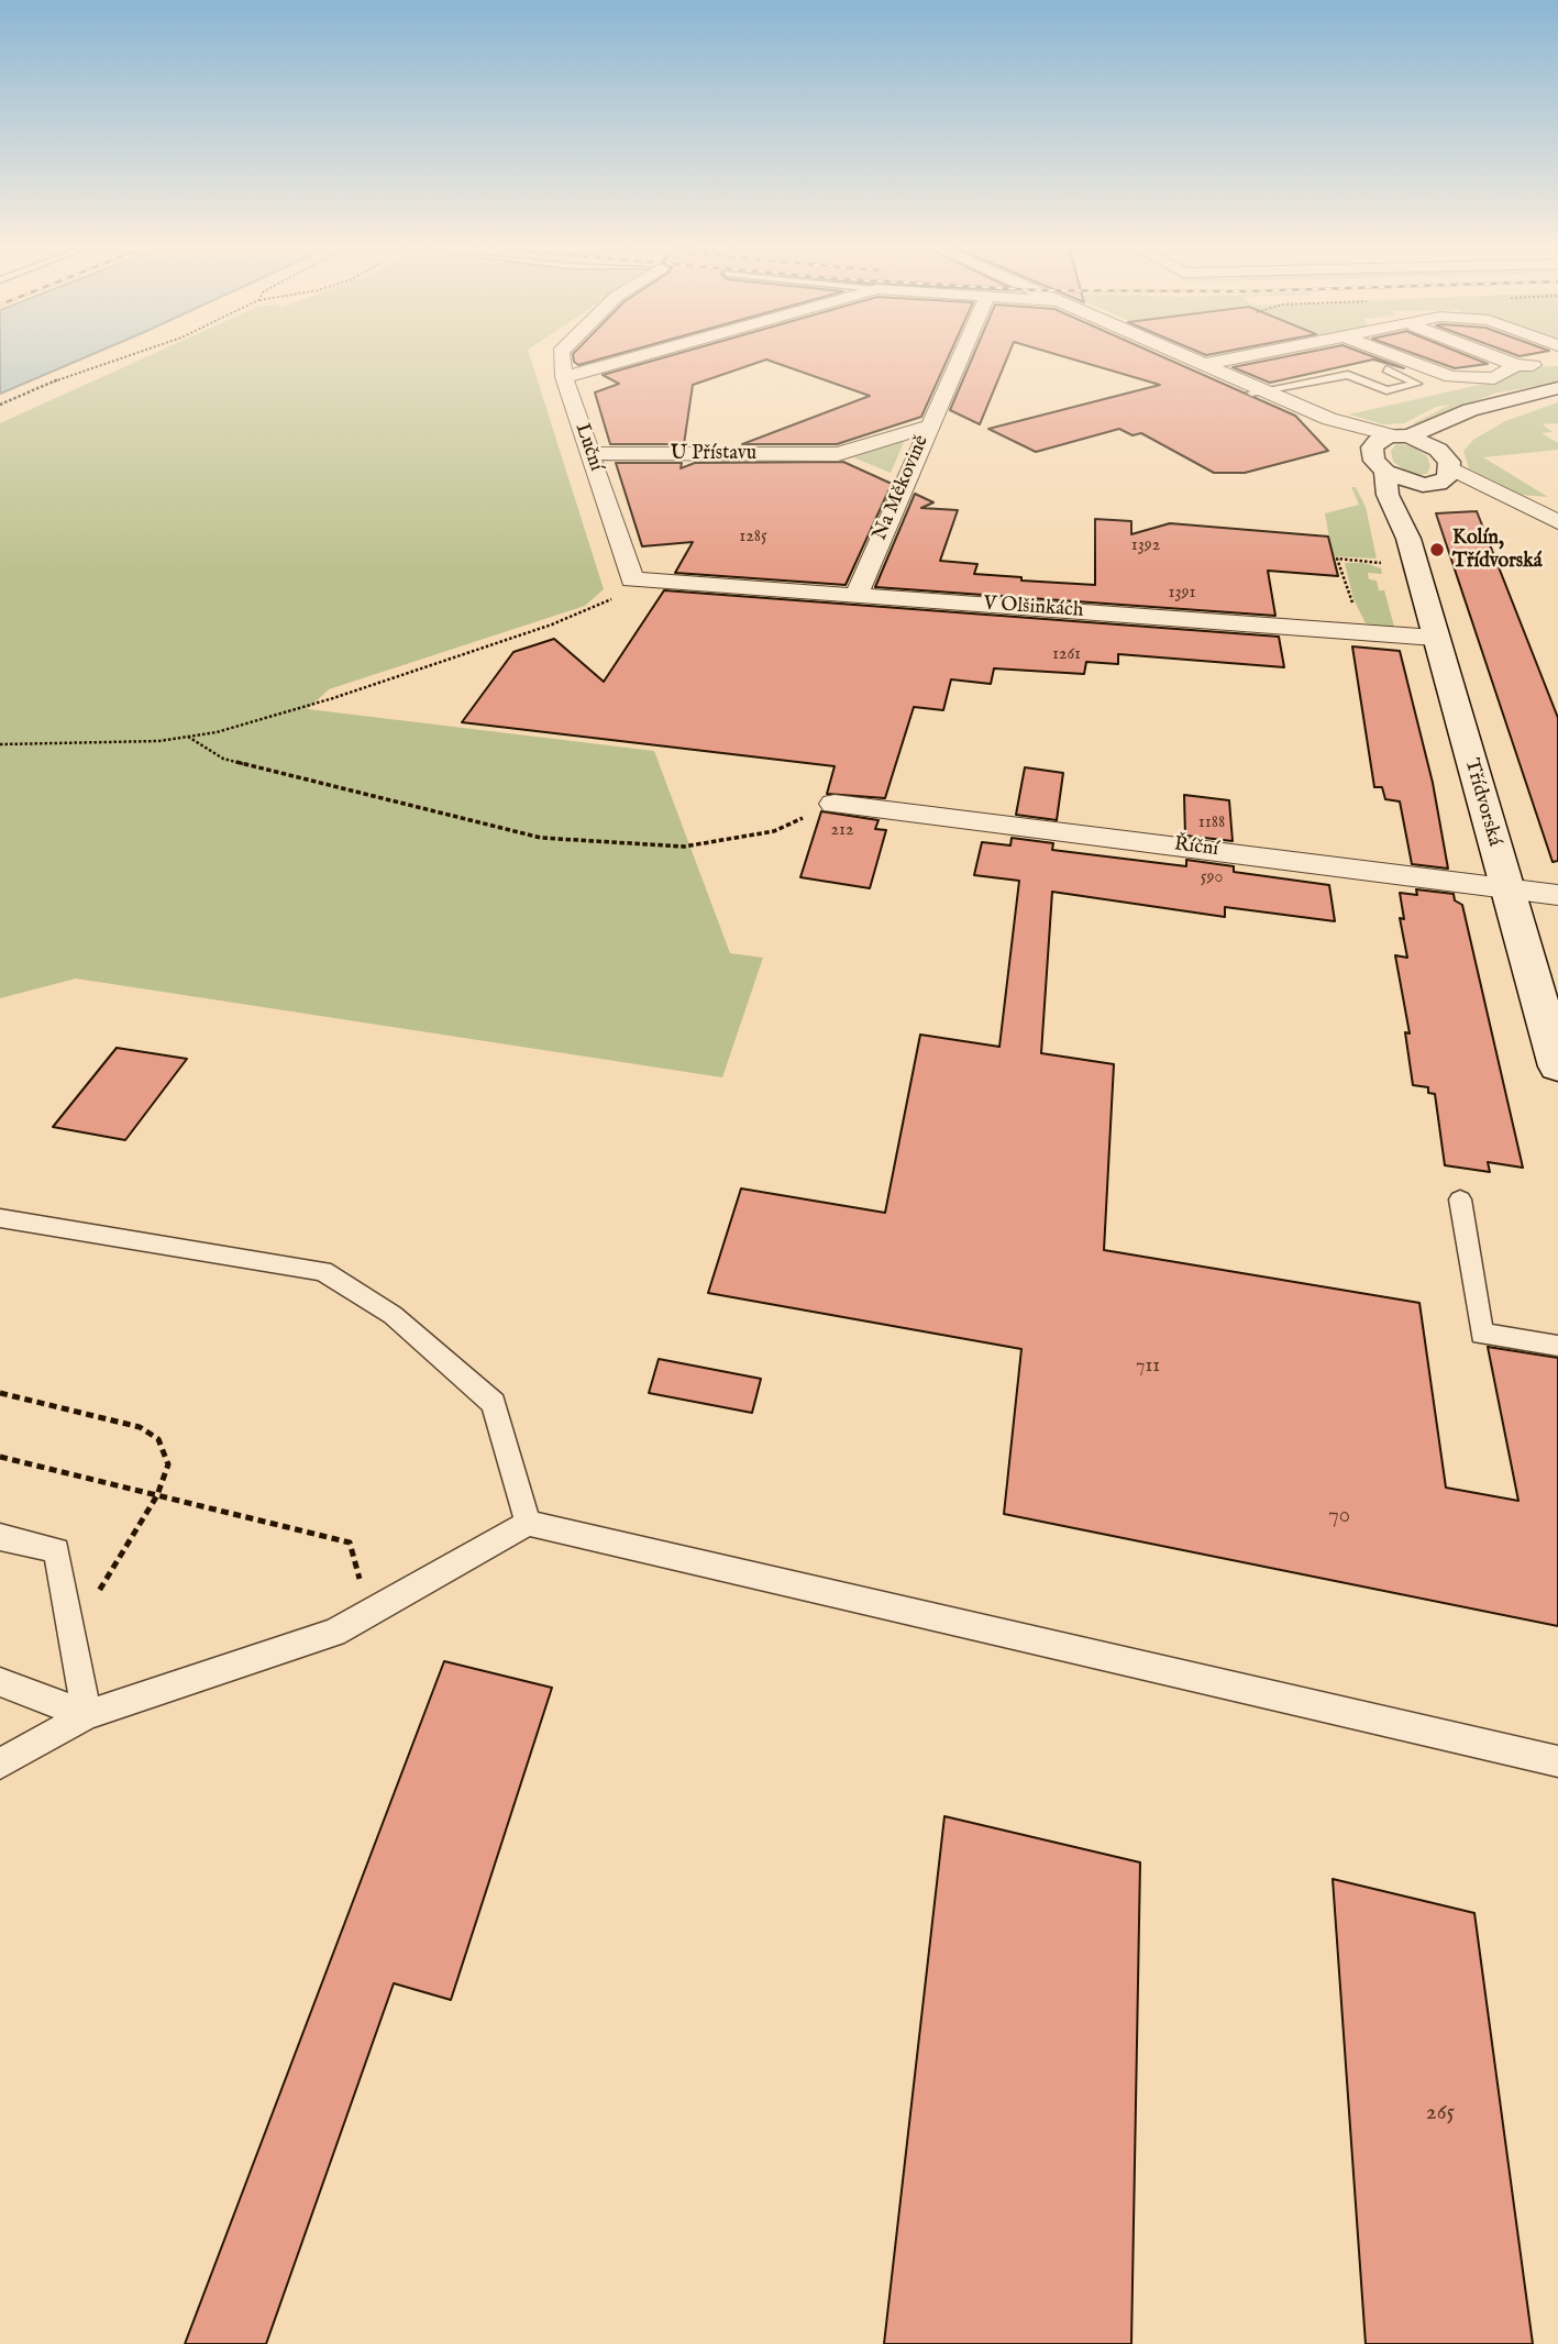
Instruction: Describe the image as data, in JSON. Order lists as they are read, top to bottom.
{
  "streets": {
    "main road": ["Třídvorská"],
    "street": [
      "Luční",
      "U Přístavu",
      "Na Měkovině",
      "V Olšinkách",
      "Říční"
    ]
  },
  "crossings": [
    ["Luční", "U Přístavu"],
    ["Luční", "V Olšinkách"],
    ["U Přístavu", "Na Měkovině"],
    ["Na Měkovině", "V Olšinkách"],
    ["V Olšinkách", "Třídvorská"],
    ["Třídvorská", "Říční"]
  ],
  "places": ["Kolín, Třídvorská"],
  "house_numbers": [
    "1285",
    "1392",
    "1391",
    "1261",
    "1188",
    "212",
    "590",
    "711",
    "70",
    "265"
  ]
}
